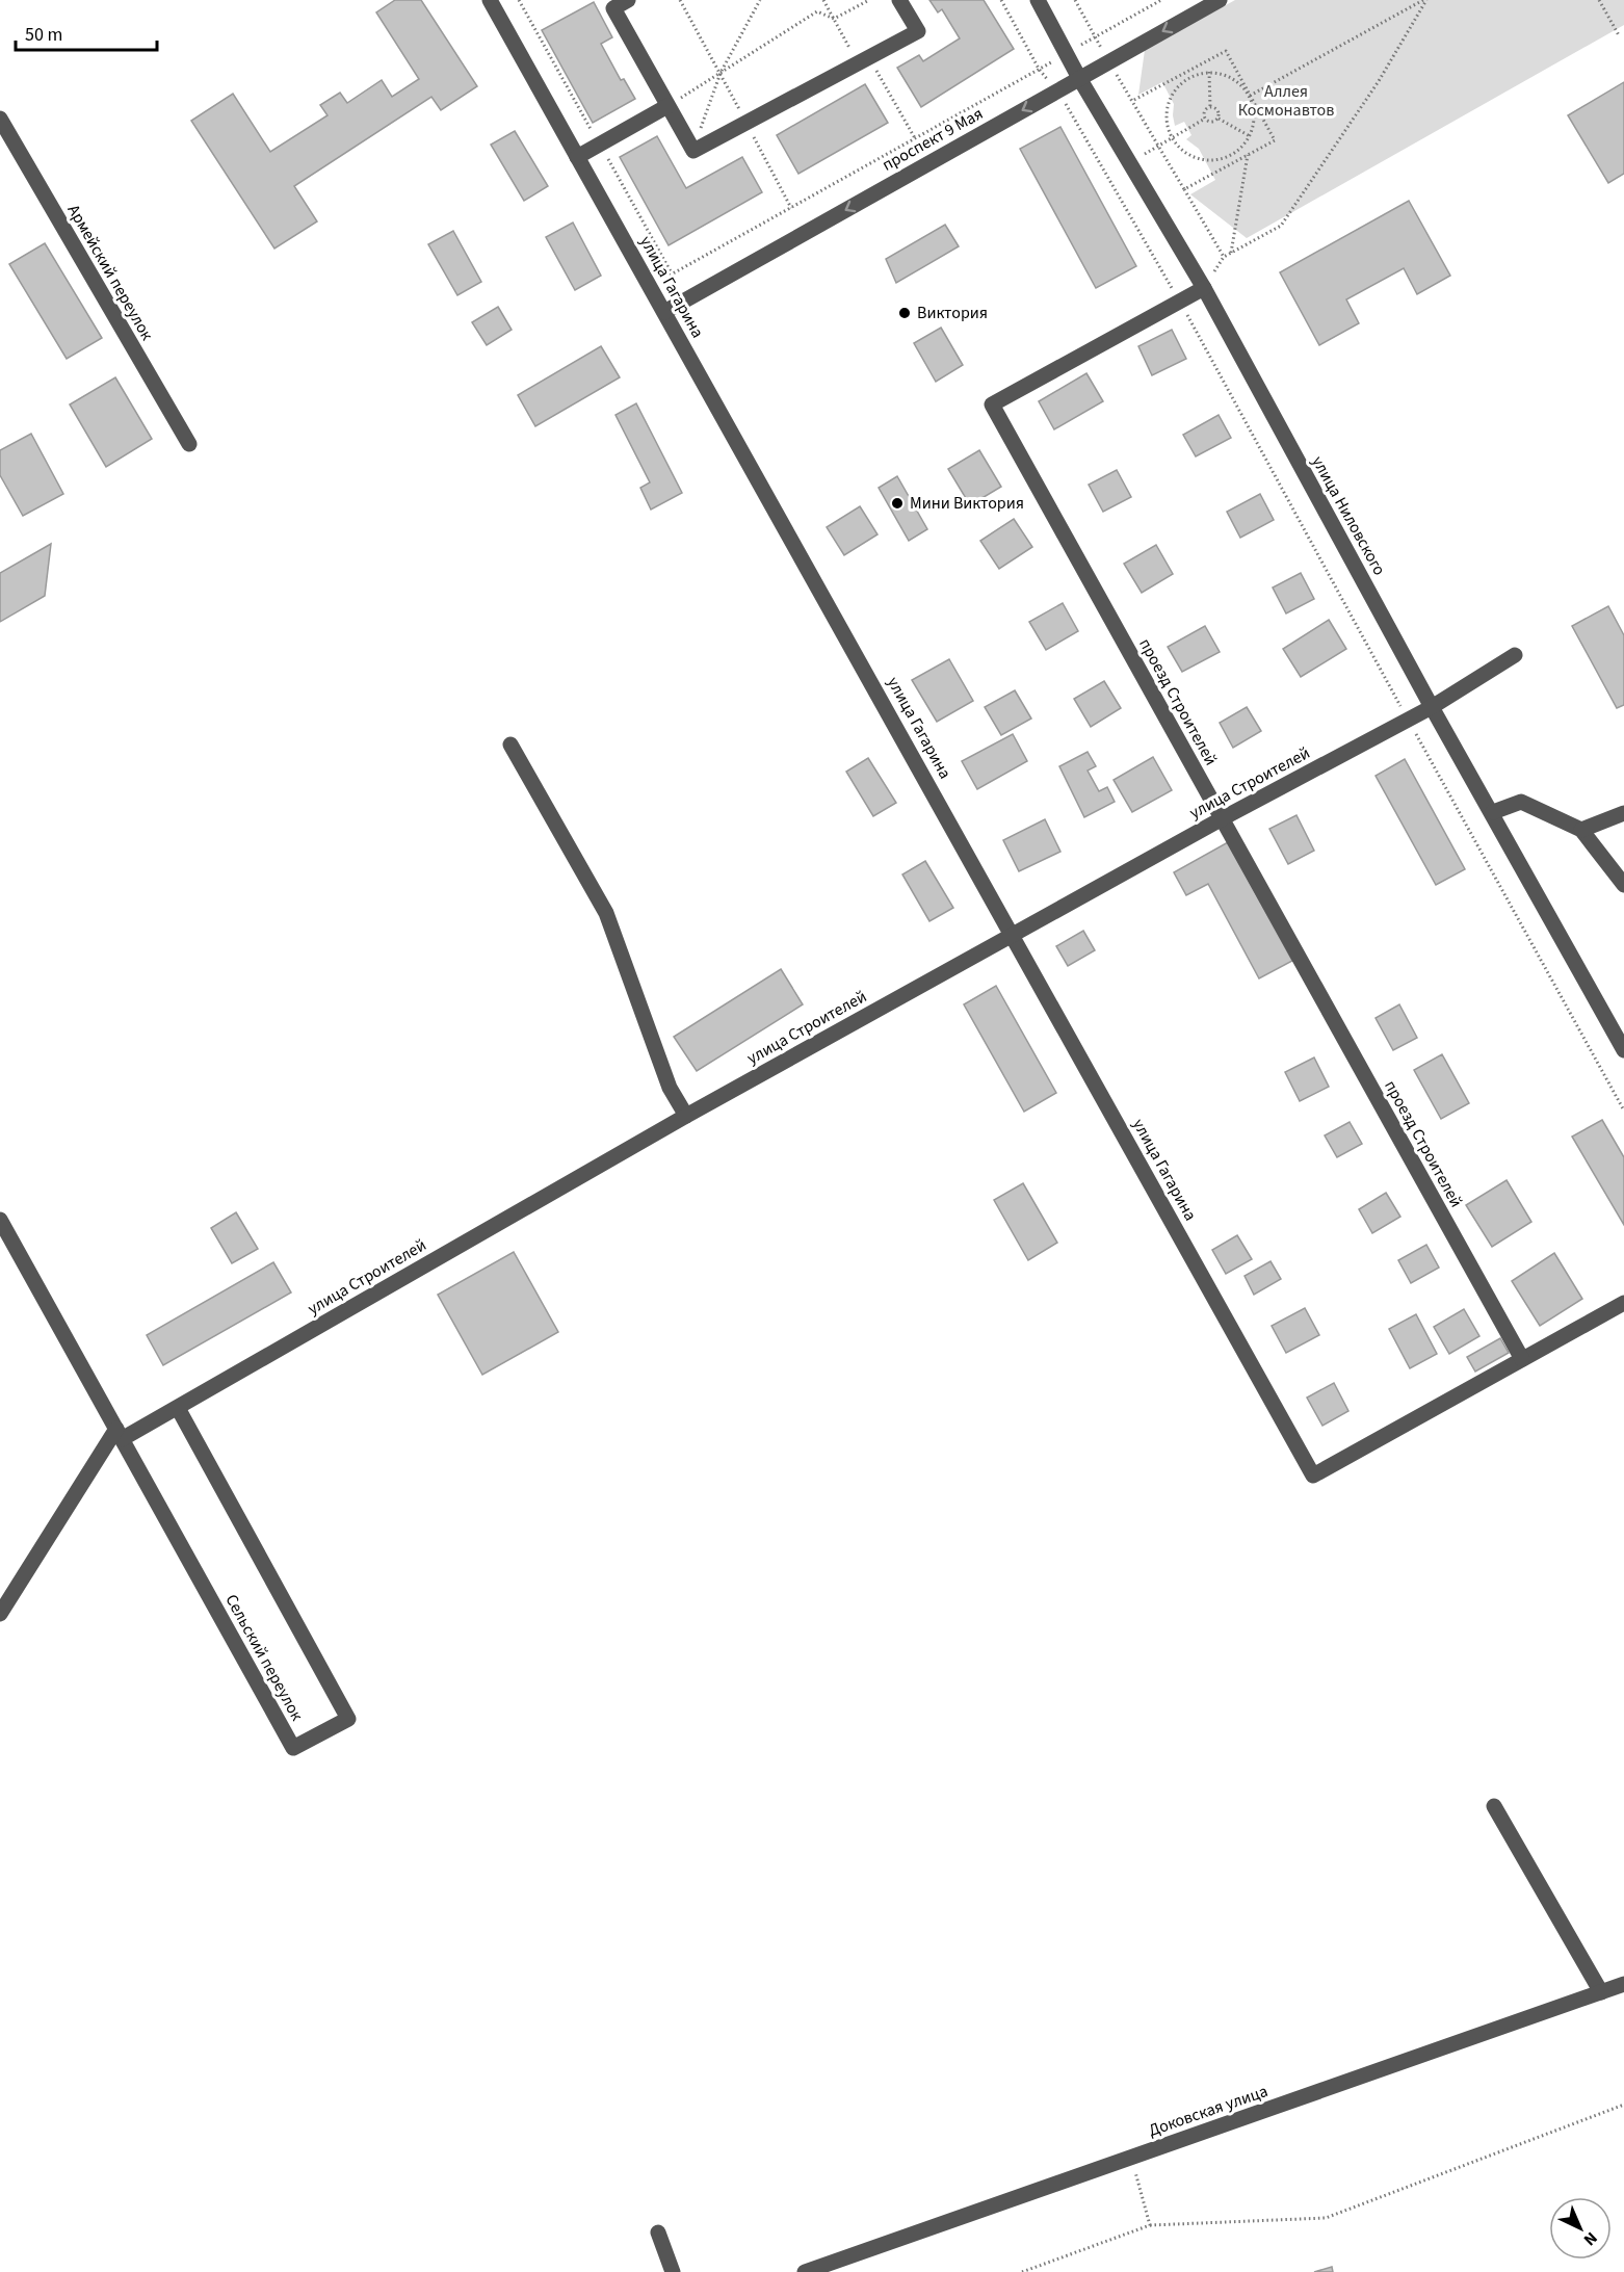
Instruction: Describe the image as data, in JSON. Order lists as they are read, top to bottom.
{
  "streets": {
    "street": [
      "проспект 9 Мая",
      "Армейский переулок",
      "улица Гагарина",
      "улица Ниловского",
      "проезд Строителей",
      "улица Строителей",
      "Сельский переулок",
      "Доковская улица"
    ]
  },
  "crossings": [
    ["проспект 9 Мая", "улица Гагарина"],
    ["проспект 9 Мая", "улица Ниловского"],
    ["улица Гагарина", "проезд Строителей"],
    ["улица Гагарина", "улица Строителей"],
    ["улица Ниловского", "проезд Строителей"],
    ["улица Ниловского", "улица Строителей"],
    ["проезд Строителей", "улица Строителей"],
    ["улица Строителей", "Сельский переулок"]
  ],
  "one_way": ["проспект 9 Мая"],
  "parks": ["Аллея Космонавтов"],
  "places": ["Виктория", "Мини Виктория"],
  "scale_bar": "50 m",
  "north": "bottom right"
}
